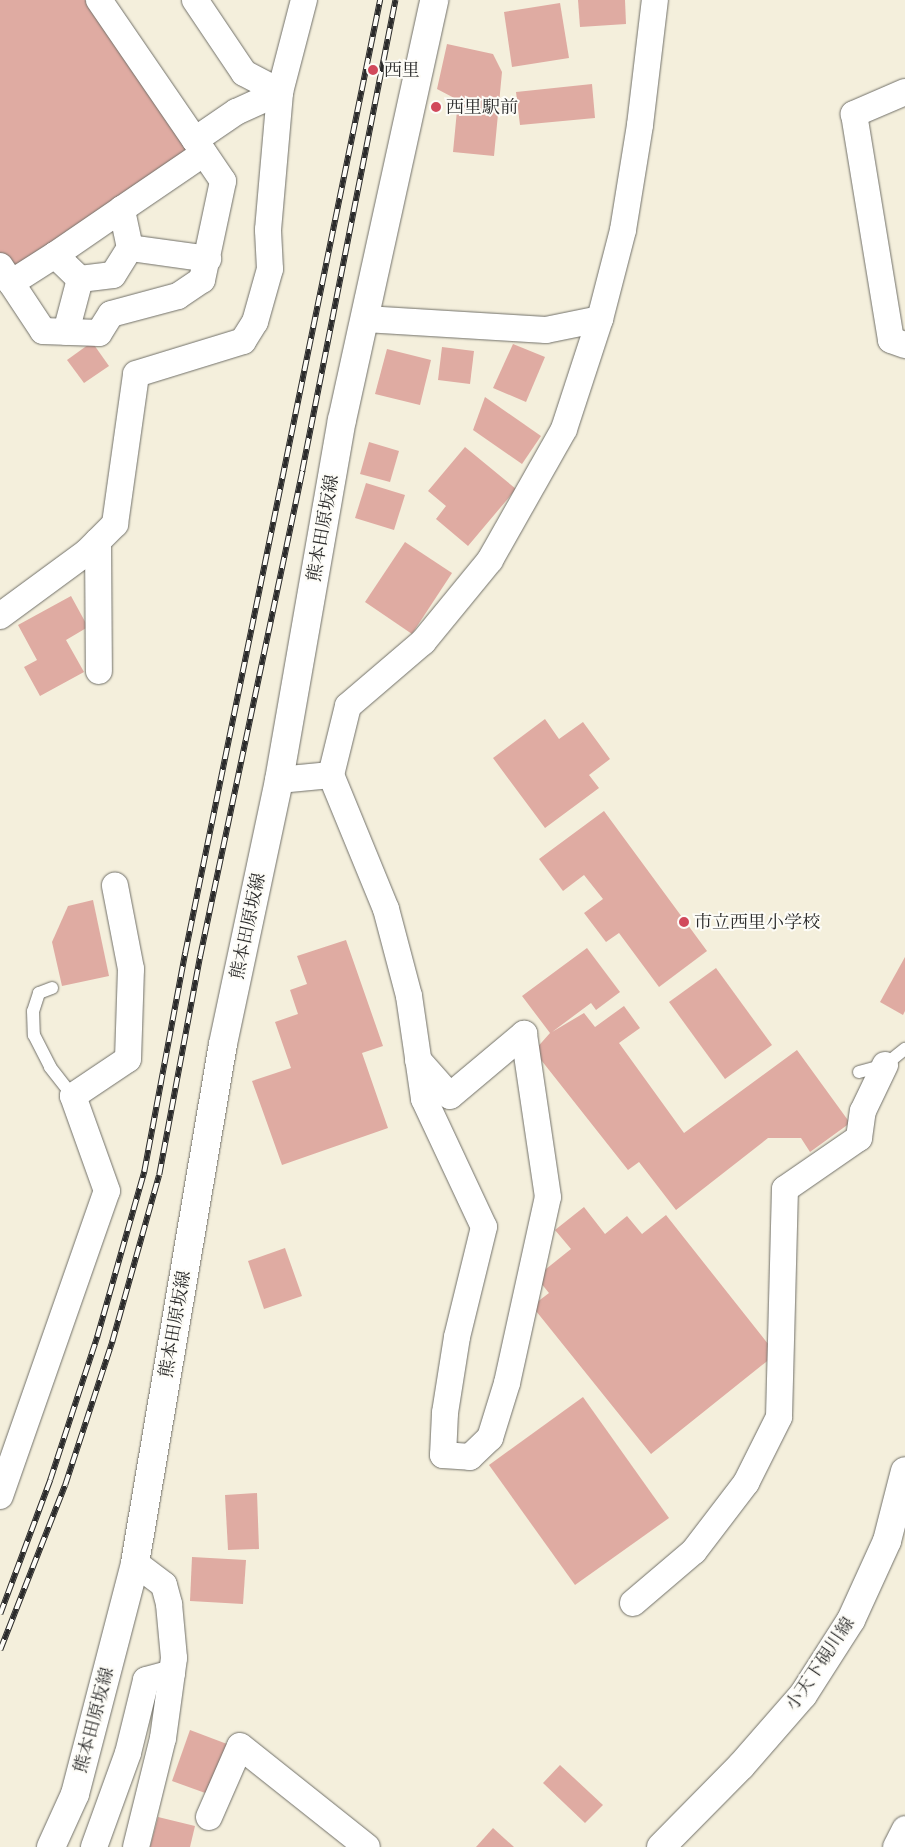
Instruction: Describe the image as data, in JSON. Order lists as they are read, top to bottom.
{
  "streets": {
    "main road": ["熊本田原坂線", "小天下硯川線"]
  },
  "places": ["西里", "西里駅前", "市立西里小学校"]
}
